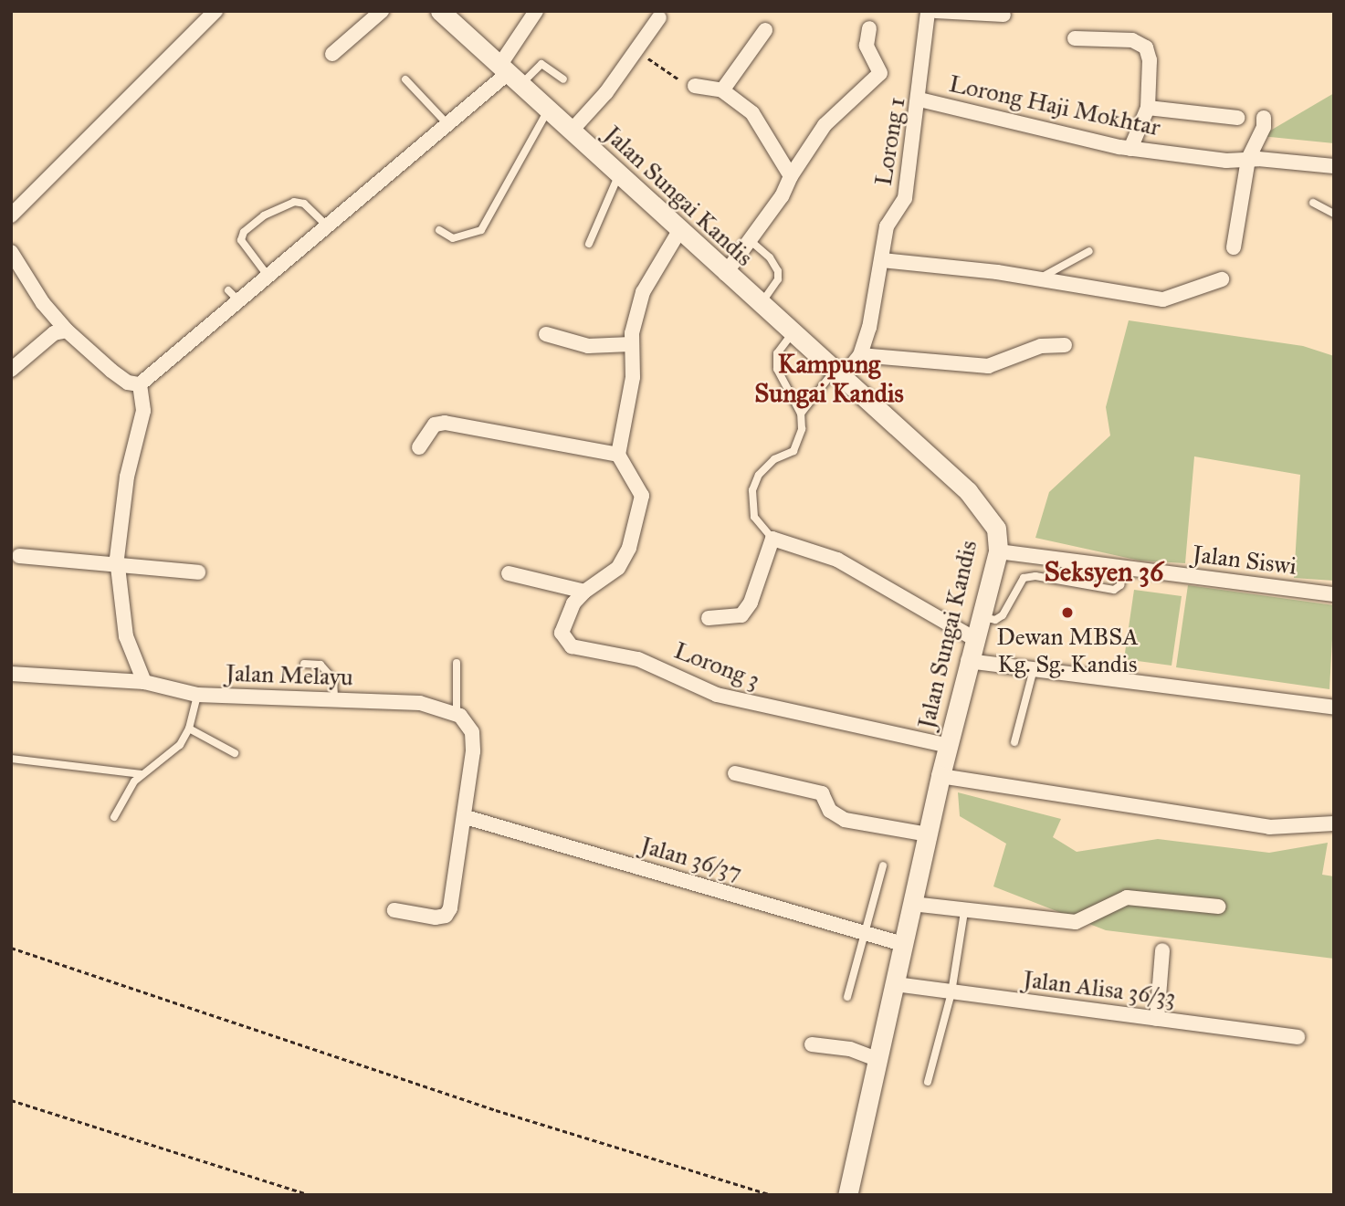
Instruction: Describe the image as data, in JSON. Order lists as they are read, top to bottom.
{
  "streets": {
    "street": [
      "Lorong Haji Mokhtar",
      "Lorong 1",
      "Jalan Sungai Kandis",
      "Jalan Siswi",
      "Lorong 3",
      "Jalan Melayu",
      "Jalan 36/37",
      "Jalan Alisa 36/33"
    ]
  },
  "crossings": [
    ["Lorong Haji Mokhtar", "Lorong 1"],
    ["Lorong 1", "Jalan Sungai Kandis"],
    ["Jalan Sungai Kandis", "Jalan Siswi"],
    ["Jalan Sungai Kandis", "Lorong 3"],
    ["Jalan Sungai Kandis", "Jalan 36/37"],
    ["Jalan Sungai Kandis", "Jalan Alisa 36/33"]
  ],
  "districts": ["Kampung Sungai Kandis", "Seksyen 36"],
  "places": ["Dewan MBSA Kg. Sg. Kandis"]
}
